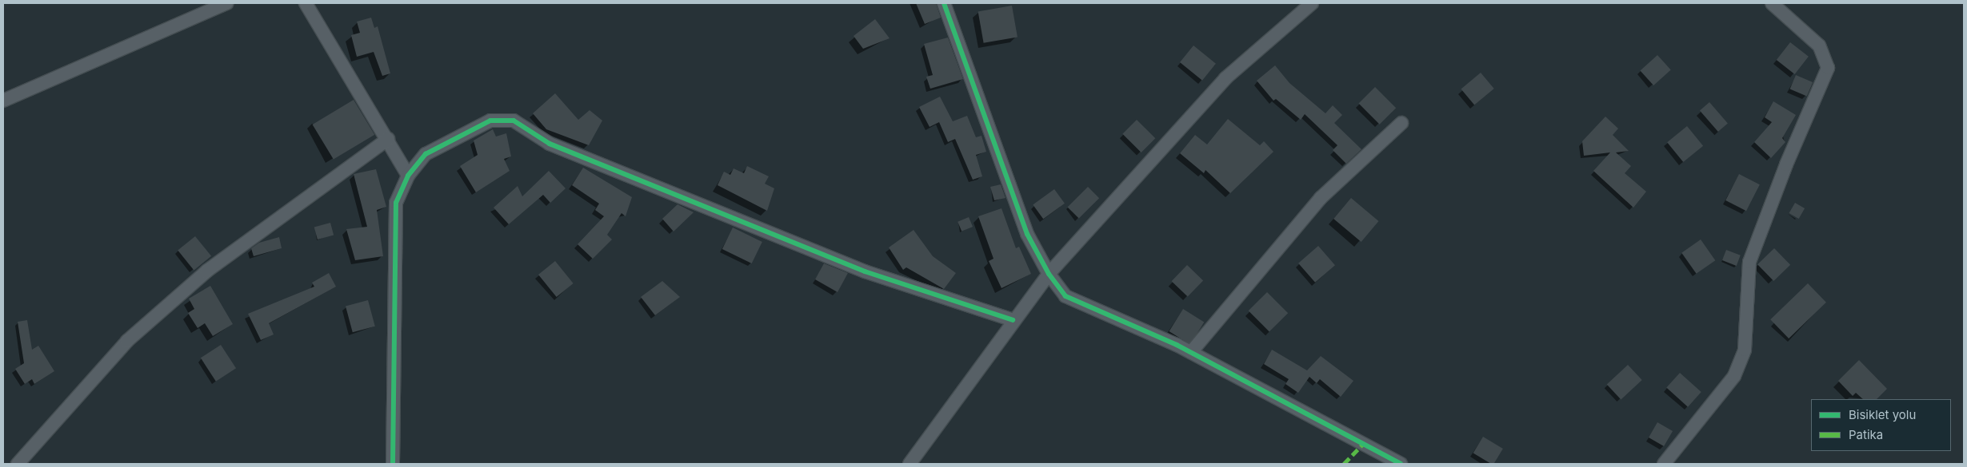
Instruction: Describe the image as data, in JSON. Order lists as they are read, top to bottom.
{
  "legend": ["Bisiklet yolu", "Patika"]
}
